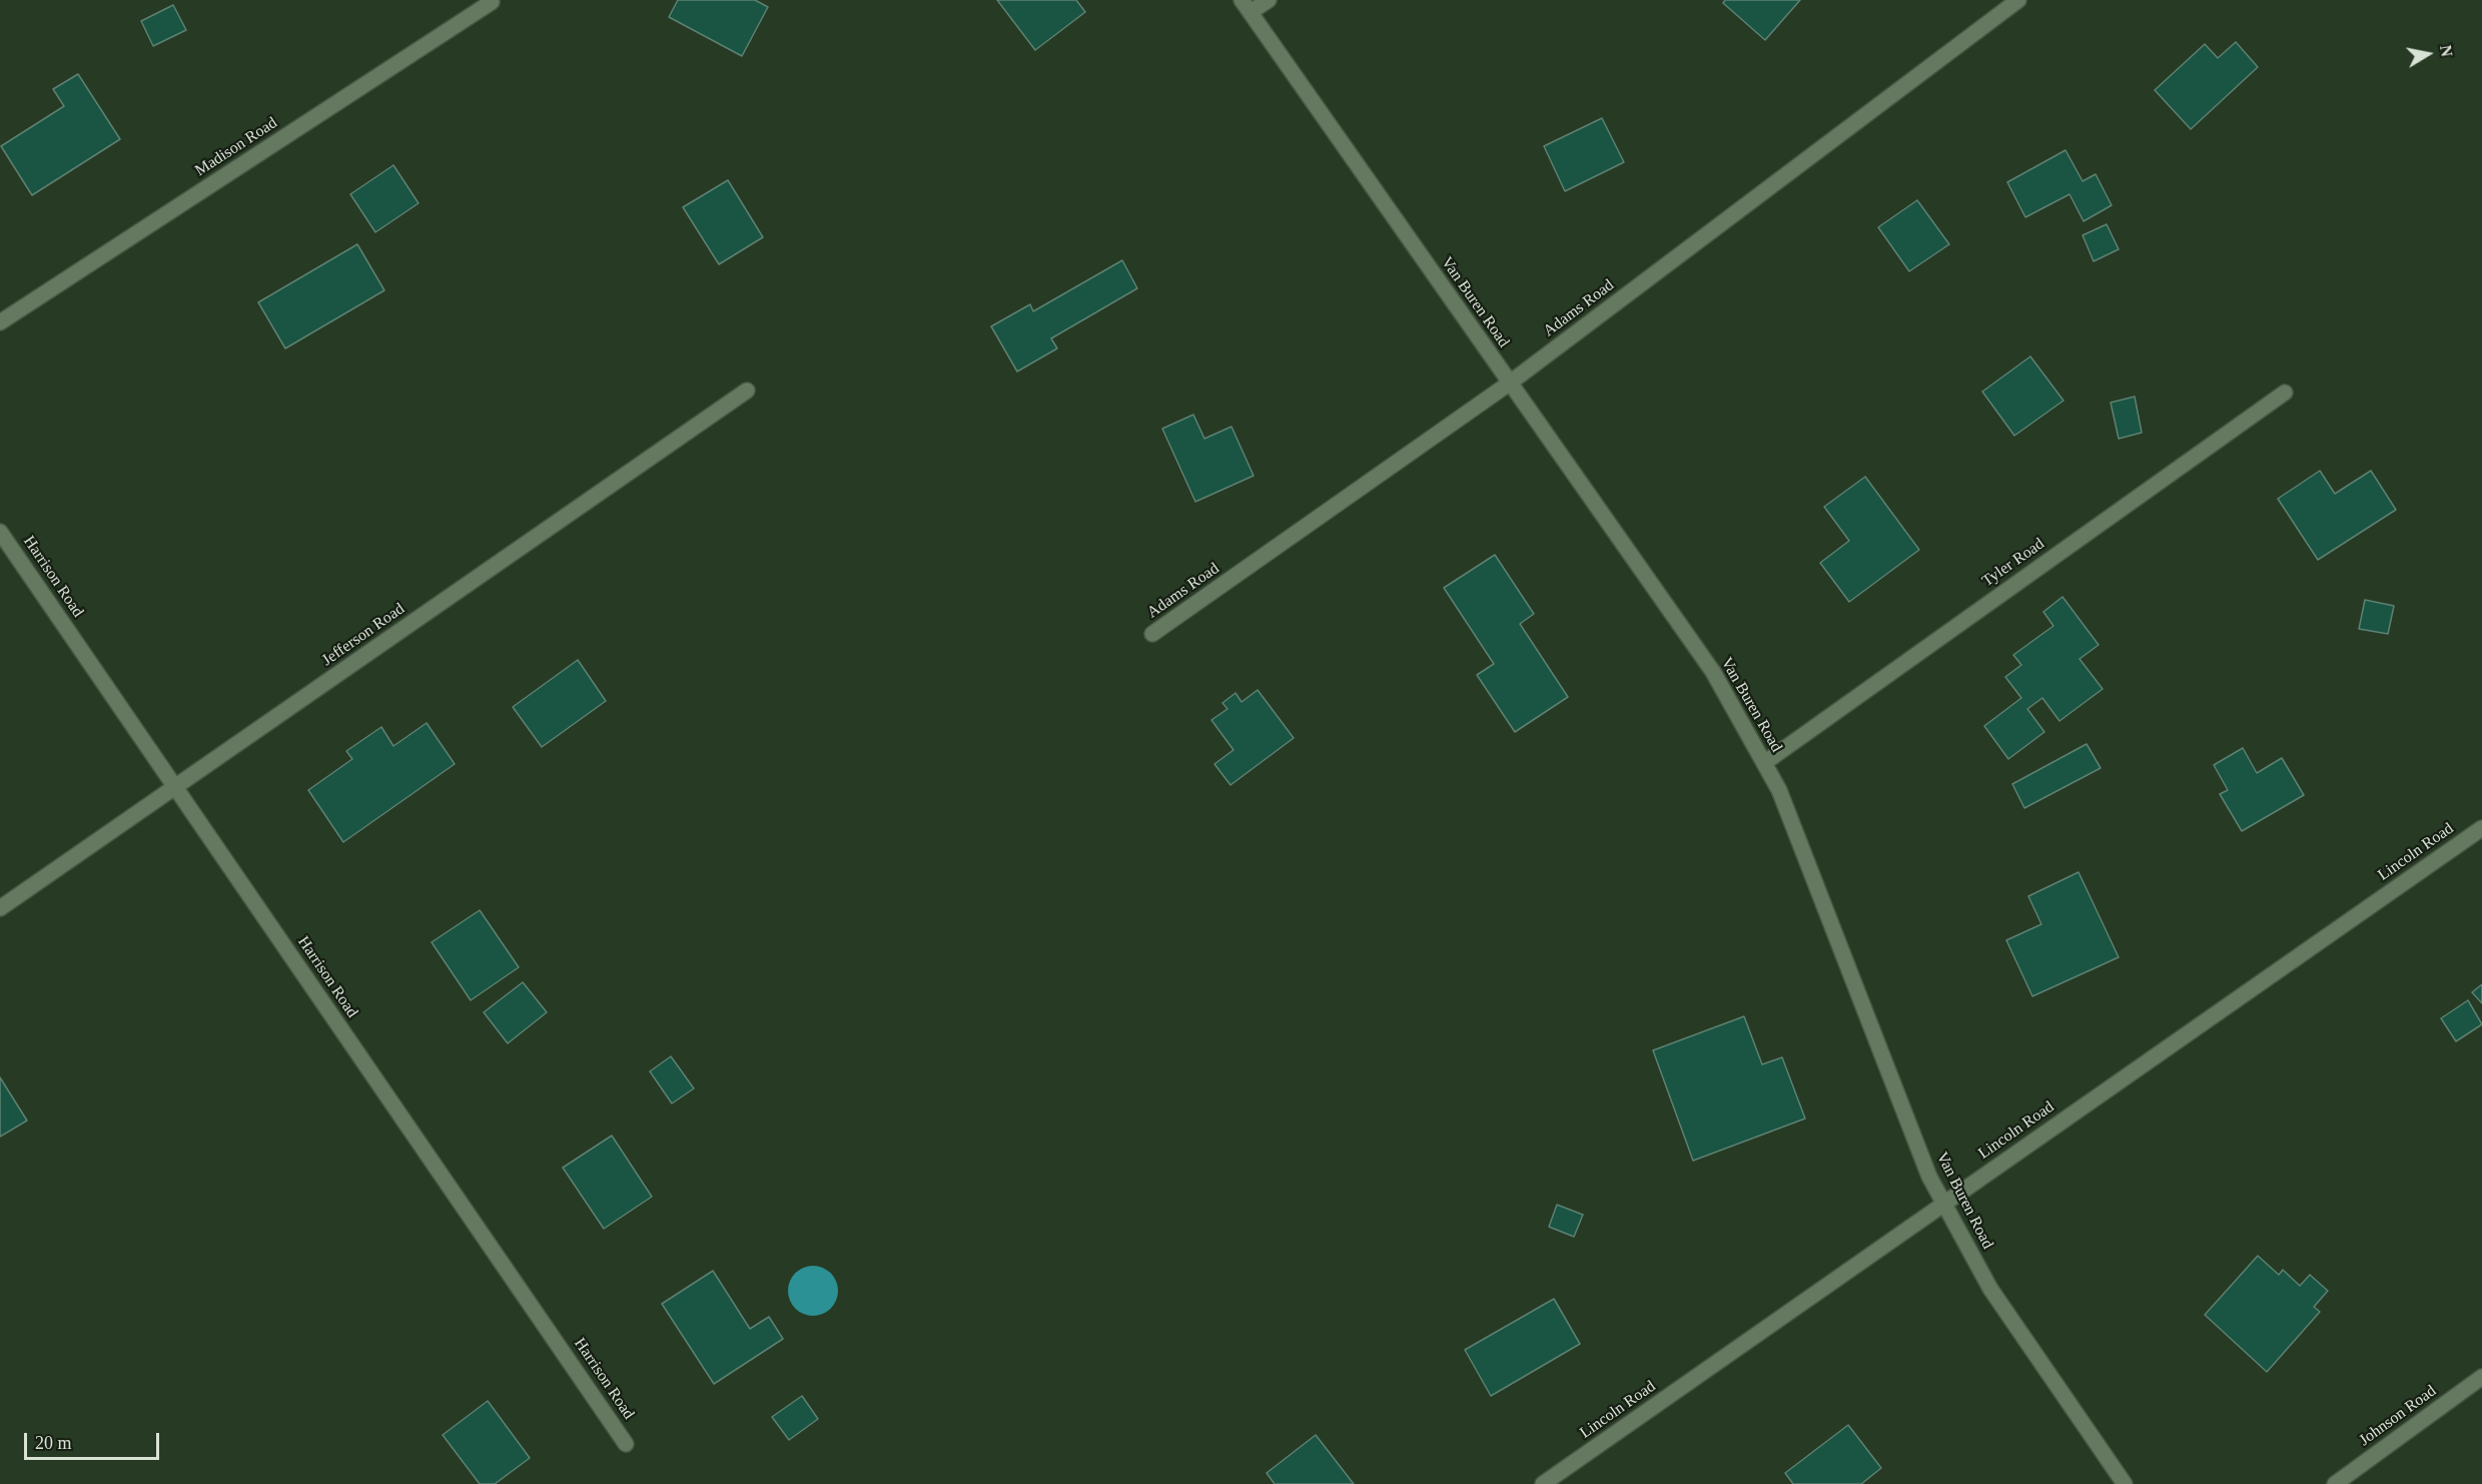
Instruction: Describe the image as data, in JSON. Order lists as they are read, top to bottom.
{
  "streets": {
    "street": [
      "Madison Road",
      "Van Buren Road",
      "Adams Road",
      "Tyler Road",
      "Harrison Road",
      "Jefferson Road",
      "Lincoln Road",
      "Johnson Road"
    ]
  },
  "crossings": [
    ["Van Buren Road", "Adams Road"],
    ["Van Buren Road", "Tyler Road"],
    ["Van Buren Road", "Lincoln Road"],
    ["Harrison Road", "Jefferson Road"]
  ],
  "scale_bar": "20 m",
  "north": "right"
}
